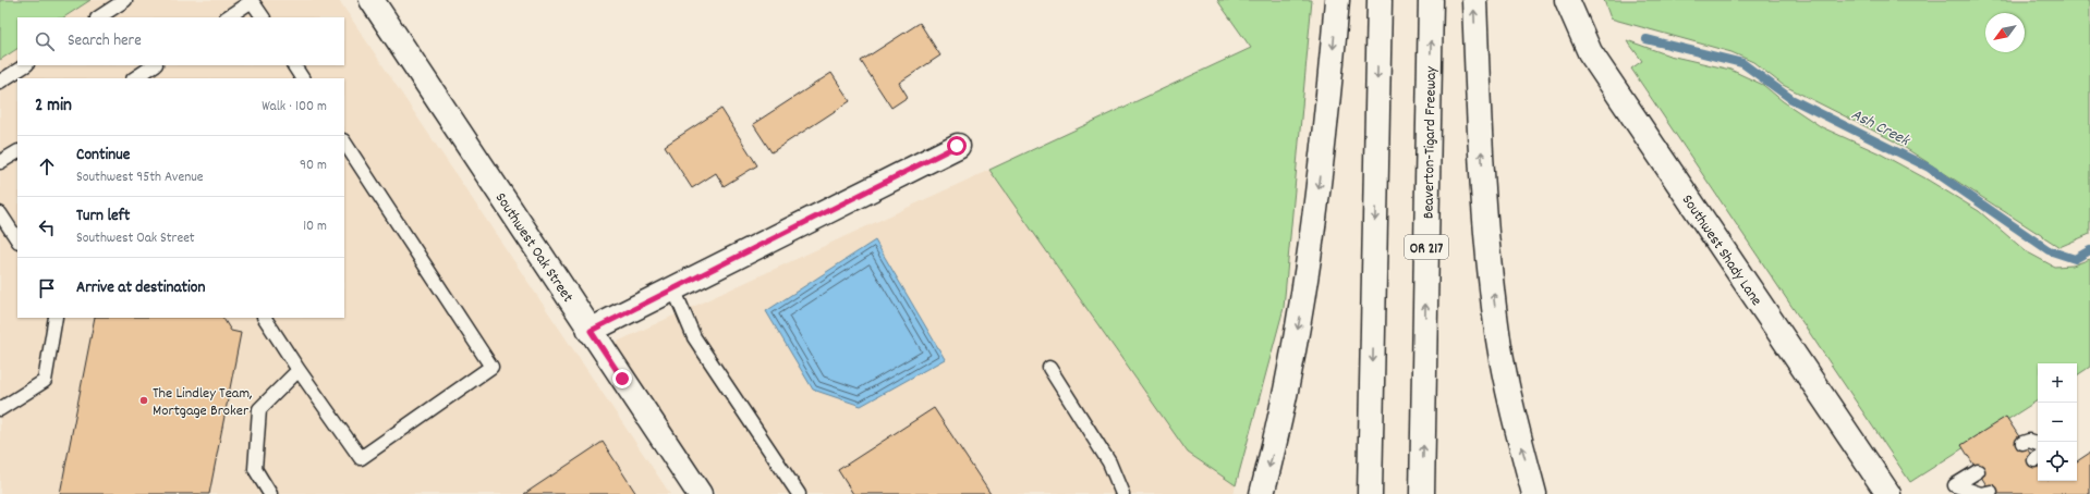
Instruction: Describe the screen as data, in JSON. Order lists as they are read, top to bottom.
{
  "streets": {
    "main road": [
      "Beaverton-Tigard Freeway",
      "Southwest Oak Street",
      "OR 217",
      "Southwest Shady Lane"
    ]
  },
  "water": ["Ash Creek"],
  "places": ["The Lindley Team, Mortgage Broker"],
  "north": "bottom left",
  "page": {
    "search": "Search here",
    "heading": ["2 min", "Walk · 100 m"],
    "list": [
      ["Continue", "Southwest 95th Avenue", "90 m"],
      ["Turn left", "Southwest Oak Street", "10 m"],
      "Arrive at destination"
    ],
    "map_buttons": ["+", "−"]
  }
}
